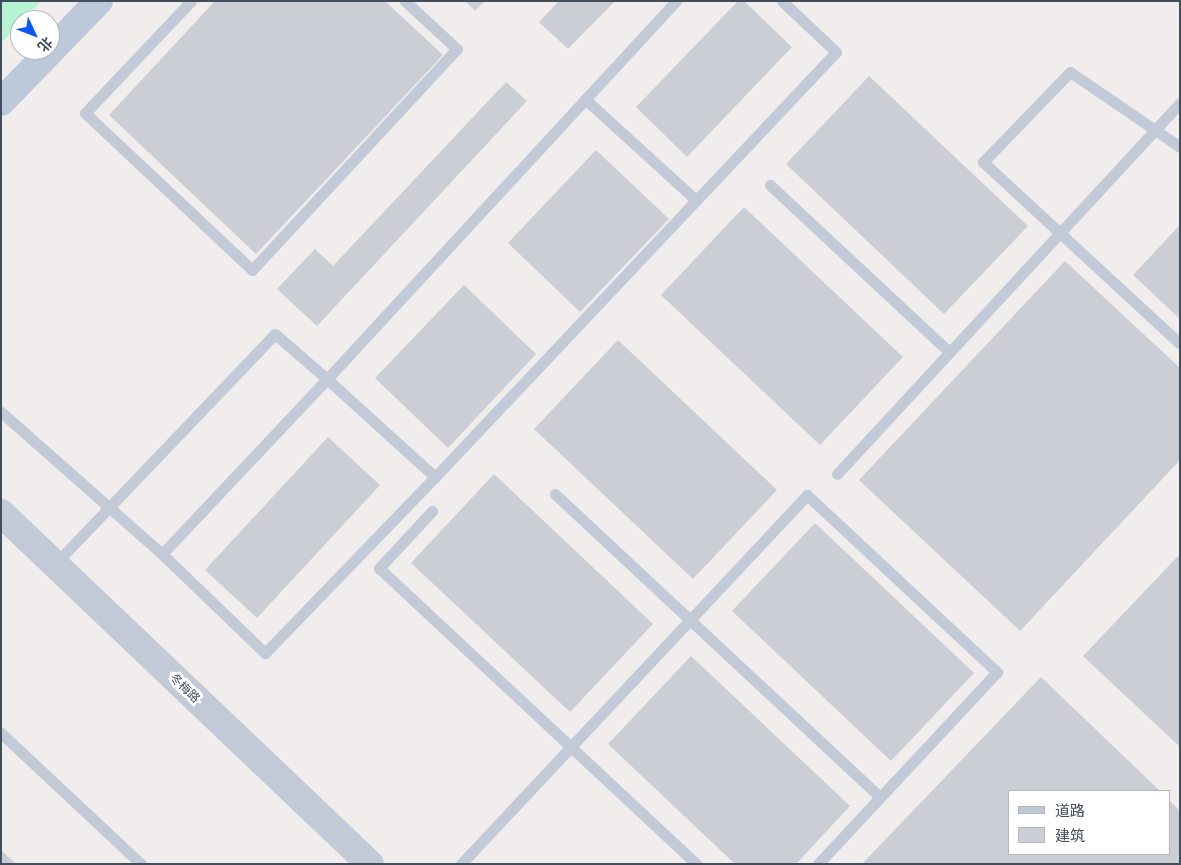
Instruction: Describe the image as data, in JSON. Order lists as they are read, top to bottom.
{
  "streets": {
    "street": ["冬梅路"]
  },
  "legend": ["道路", "建筑"],
  "north": "bottom right"
}
